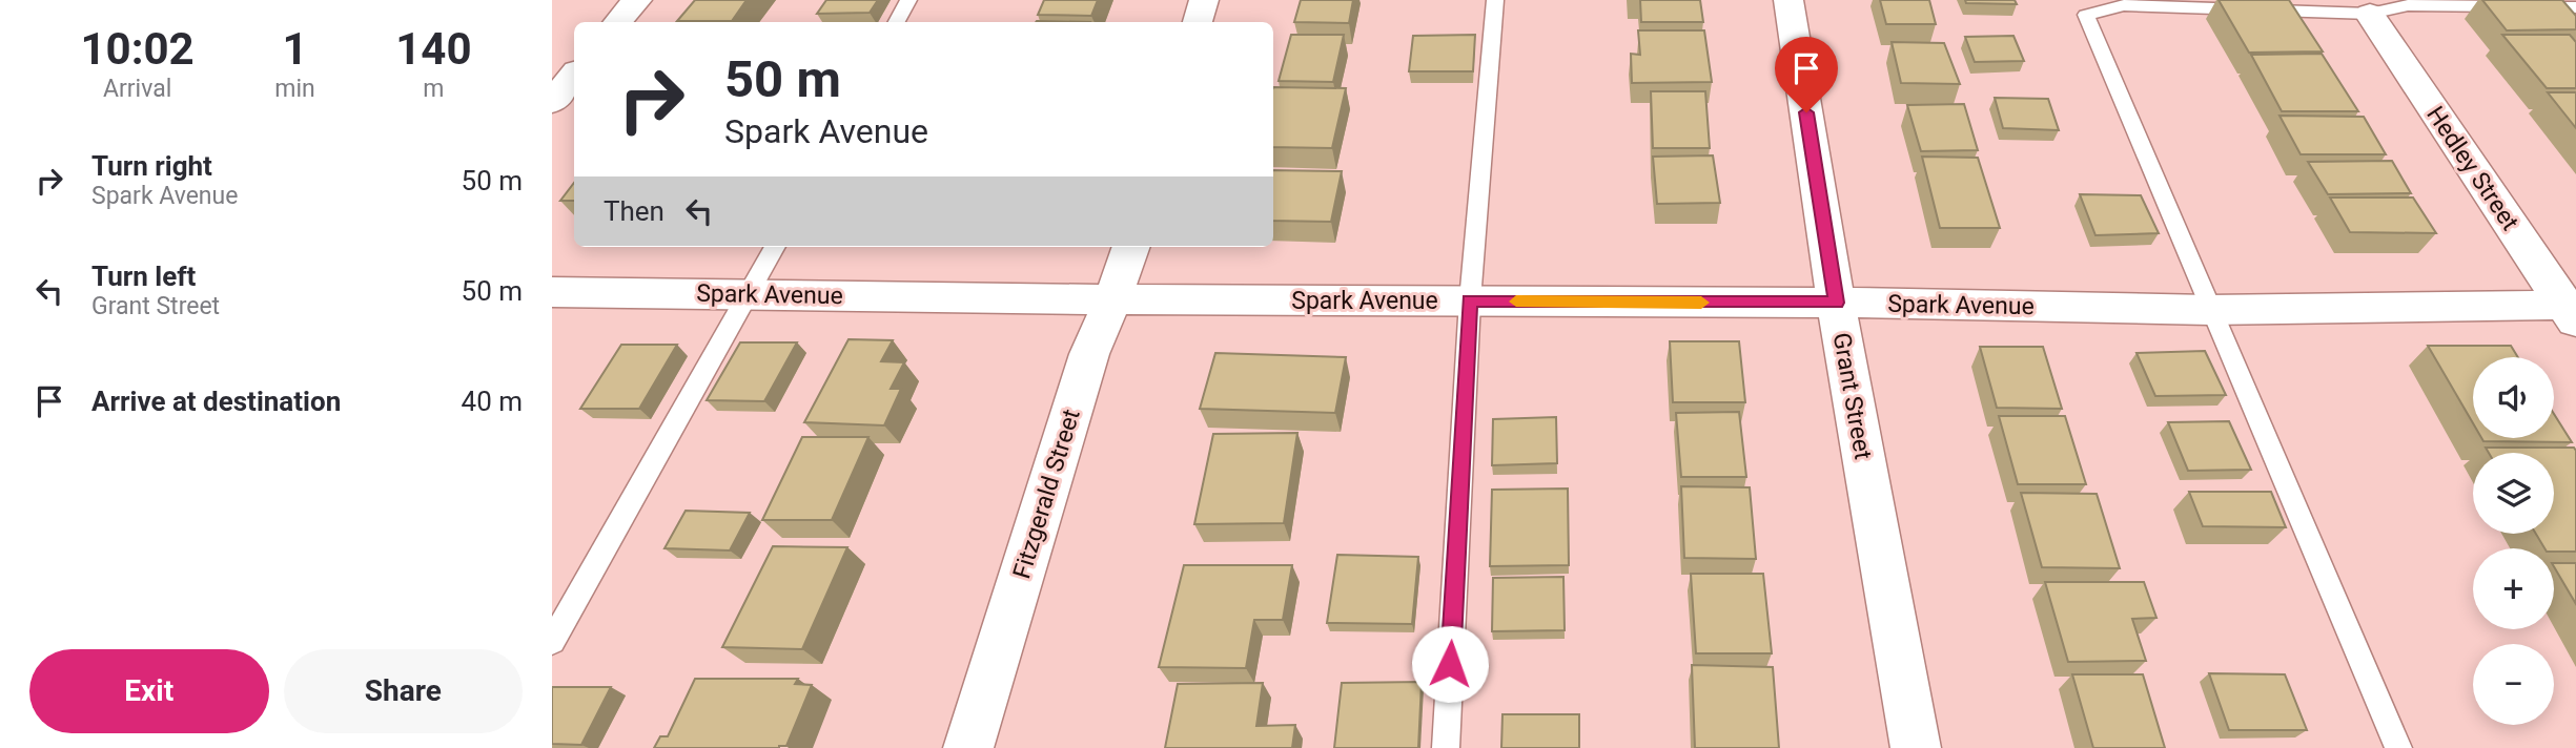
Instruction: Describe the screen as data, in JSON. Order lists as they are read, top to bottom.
{
  "streets": {
    "street": [
      "Hedley Street",
      "Spark Avenue",
      "Grant Street",
      "Fitzgerald Street"
    ]
  },
  "crossings": [
    ["Hedley Street", "Spark Avenue"],
    ["Spark Avenue", "Grant Street"],
    ["Spark Avenue", "Fitzgerald Street"]
  ],
  "page": {
    "eta": [
      "10:02",
      "Arrival",
      "1",
      "min",
      "140",
      "m"
    ],
    "turn": ["50 m", "Spark Avenue"],
    "list": [
      {
        "name": "Turn right",
        "note": "Spark Avenue",
        "value": "50 m"
      },
      {
        "name": "Turn left",
        "note": "Grant Street",
        "value": "50 m"
      },
      {
        "name": "Arrive at destination",
        "value": "40 m"
      }
    ],
    "then": "Then",
    "map_buttons": ["+", "−"],
    "buttons": ["Exit", "Share"]
  }
}
